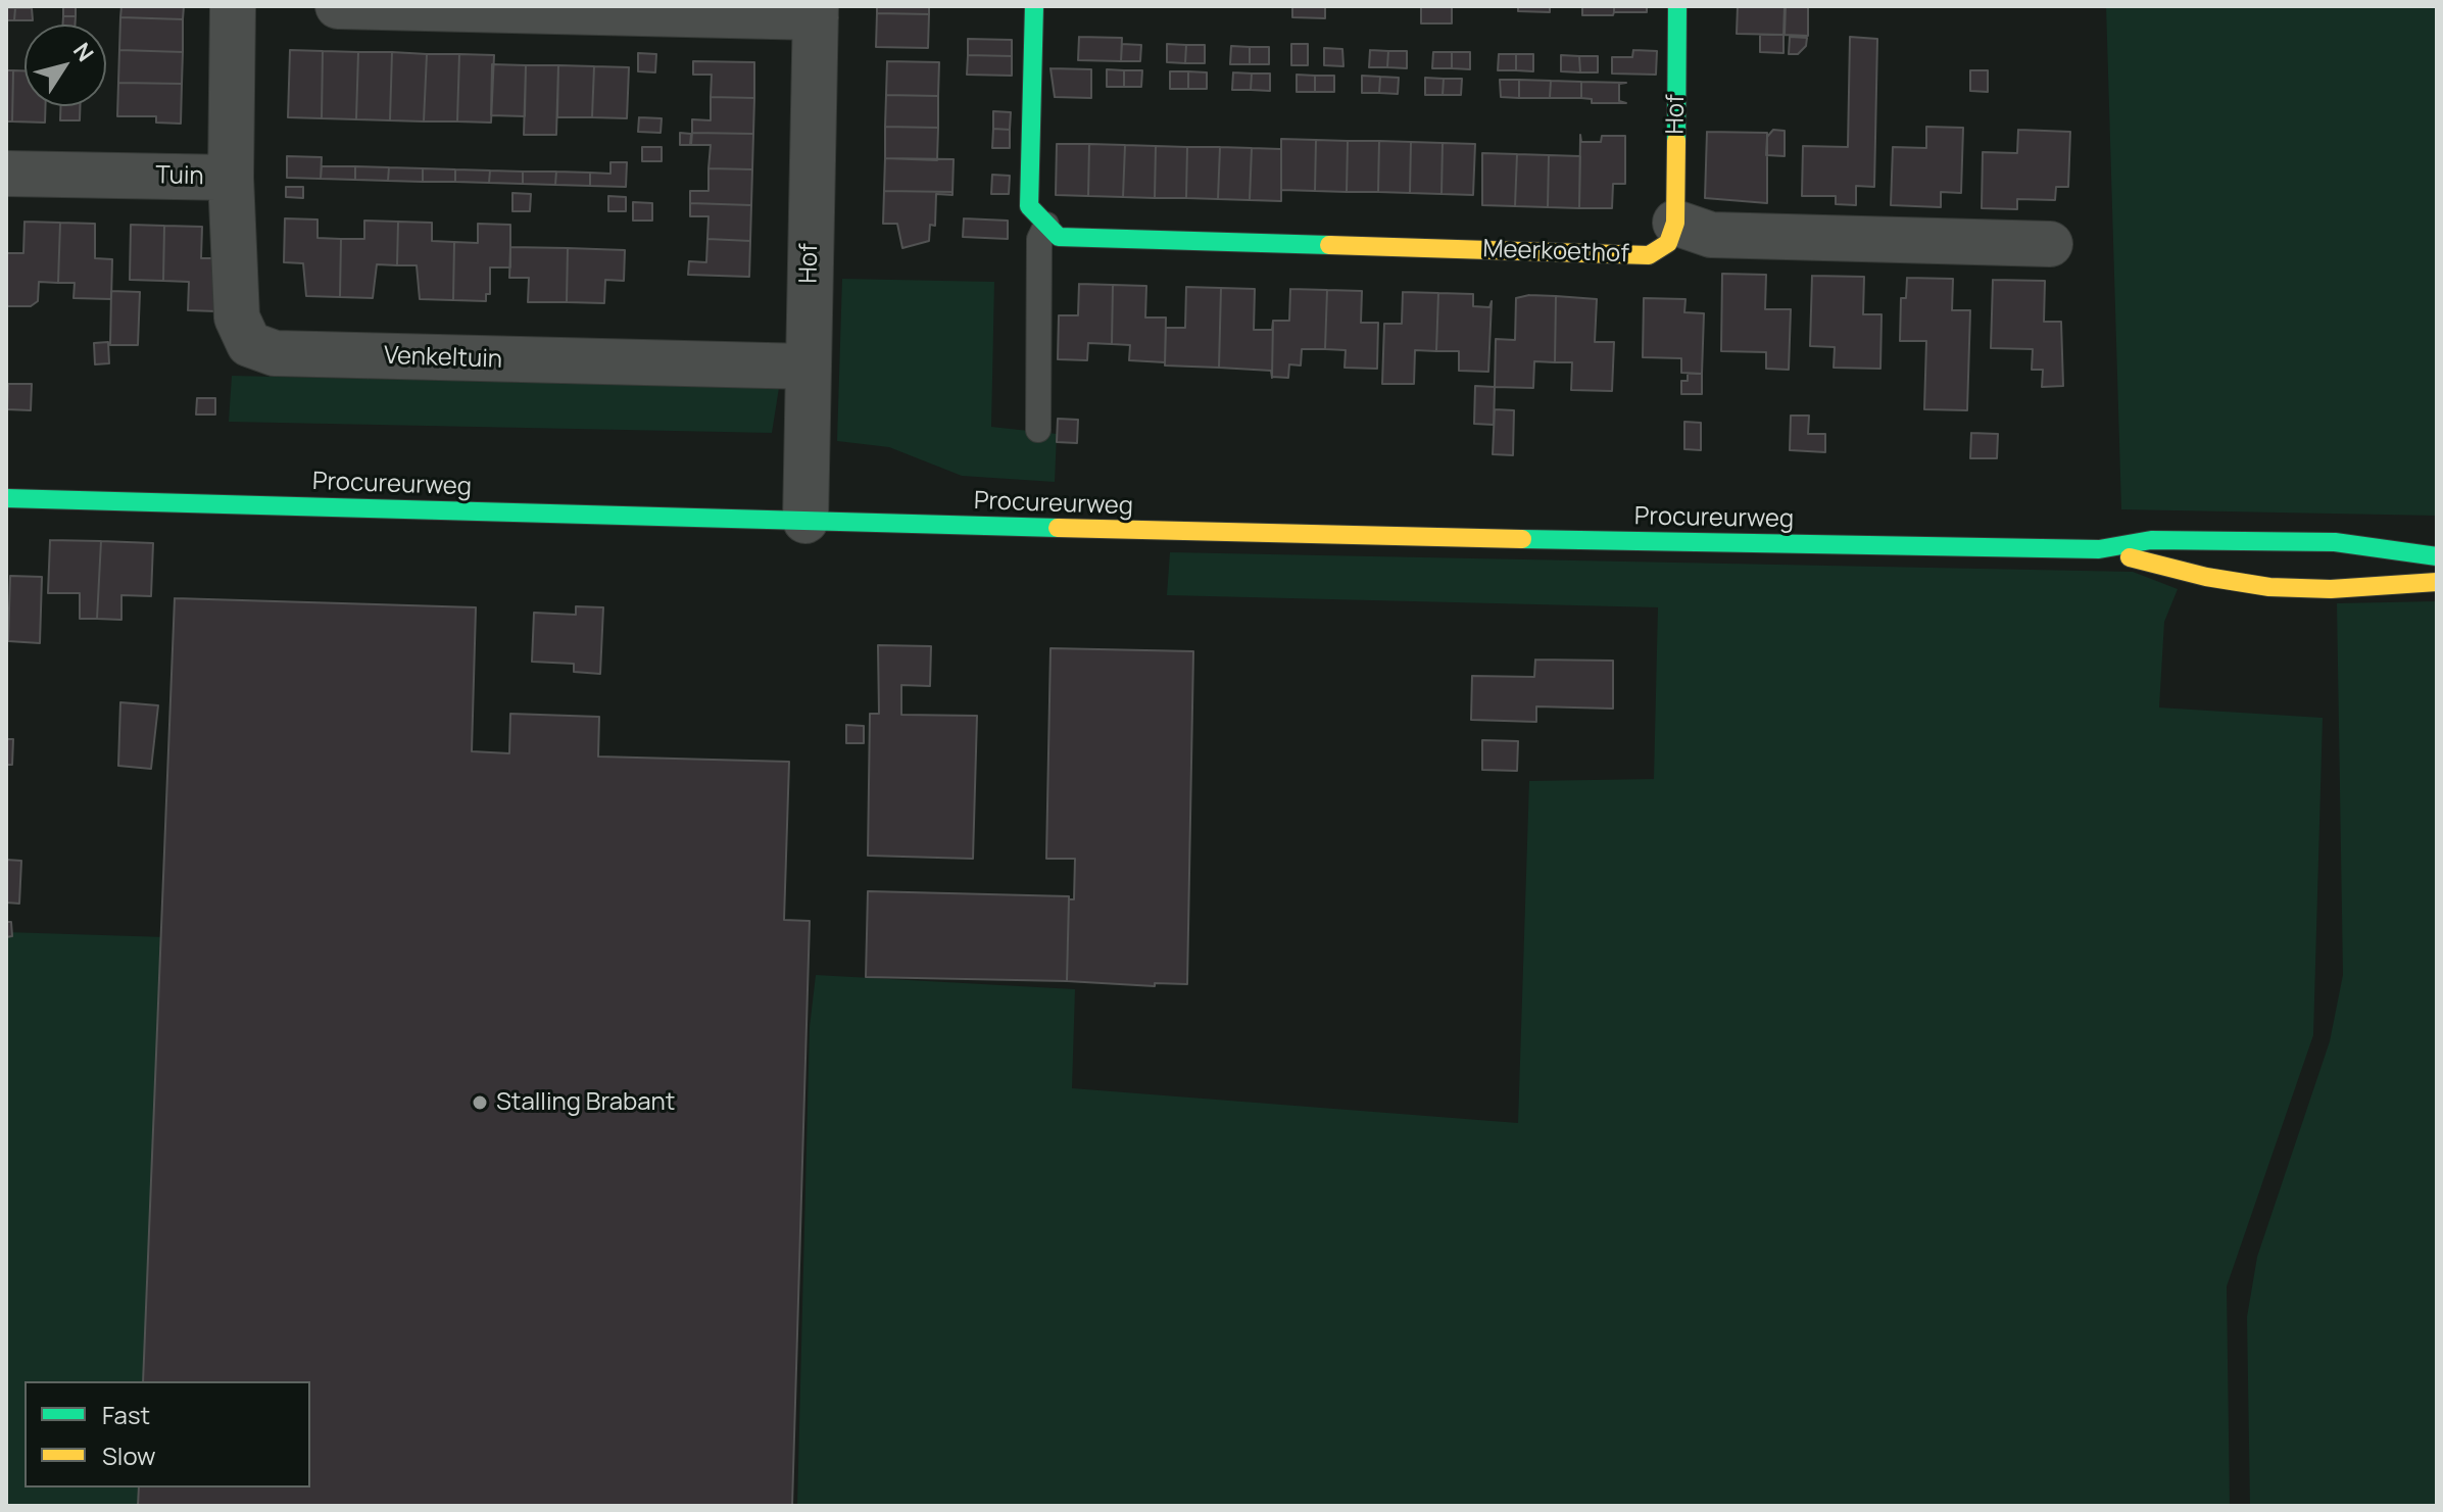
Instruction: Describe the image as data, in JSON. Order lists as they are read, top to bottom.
{
  "streets": {
    "main road": ["Hof", "Meerkoethof", "Procureurweg"],
    "street": ["Tuin", "Venkeltuin"]
  },
  "crossings": [
    ["Hof", "Meerkoethof"],
    ["Hof", "Venkeltuin"],
    ["Hof", "Procureurweg"],
    ["Tuin", "Venkeltuin"]
  ],
  "places": ["Stalling Brabant"],
  "legend": ["Fast", "Slow"],
  "north": "top right"
}
